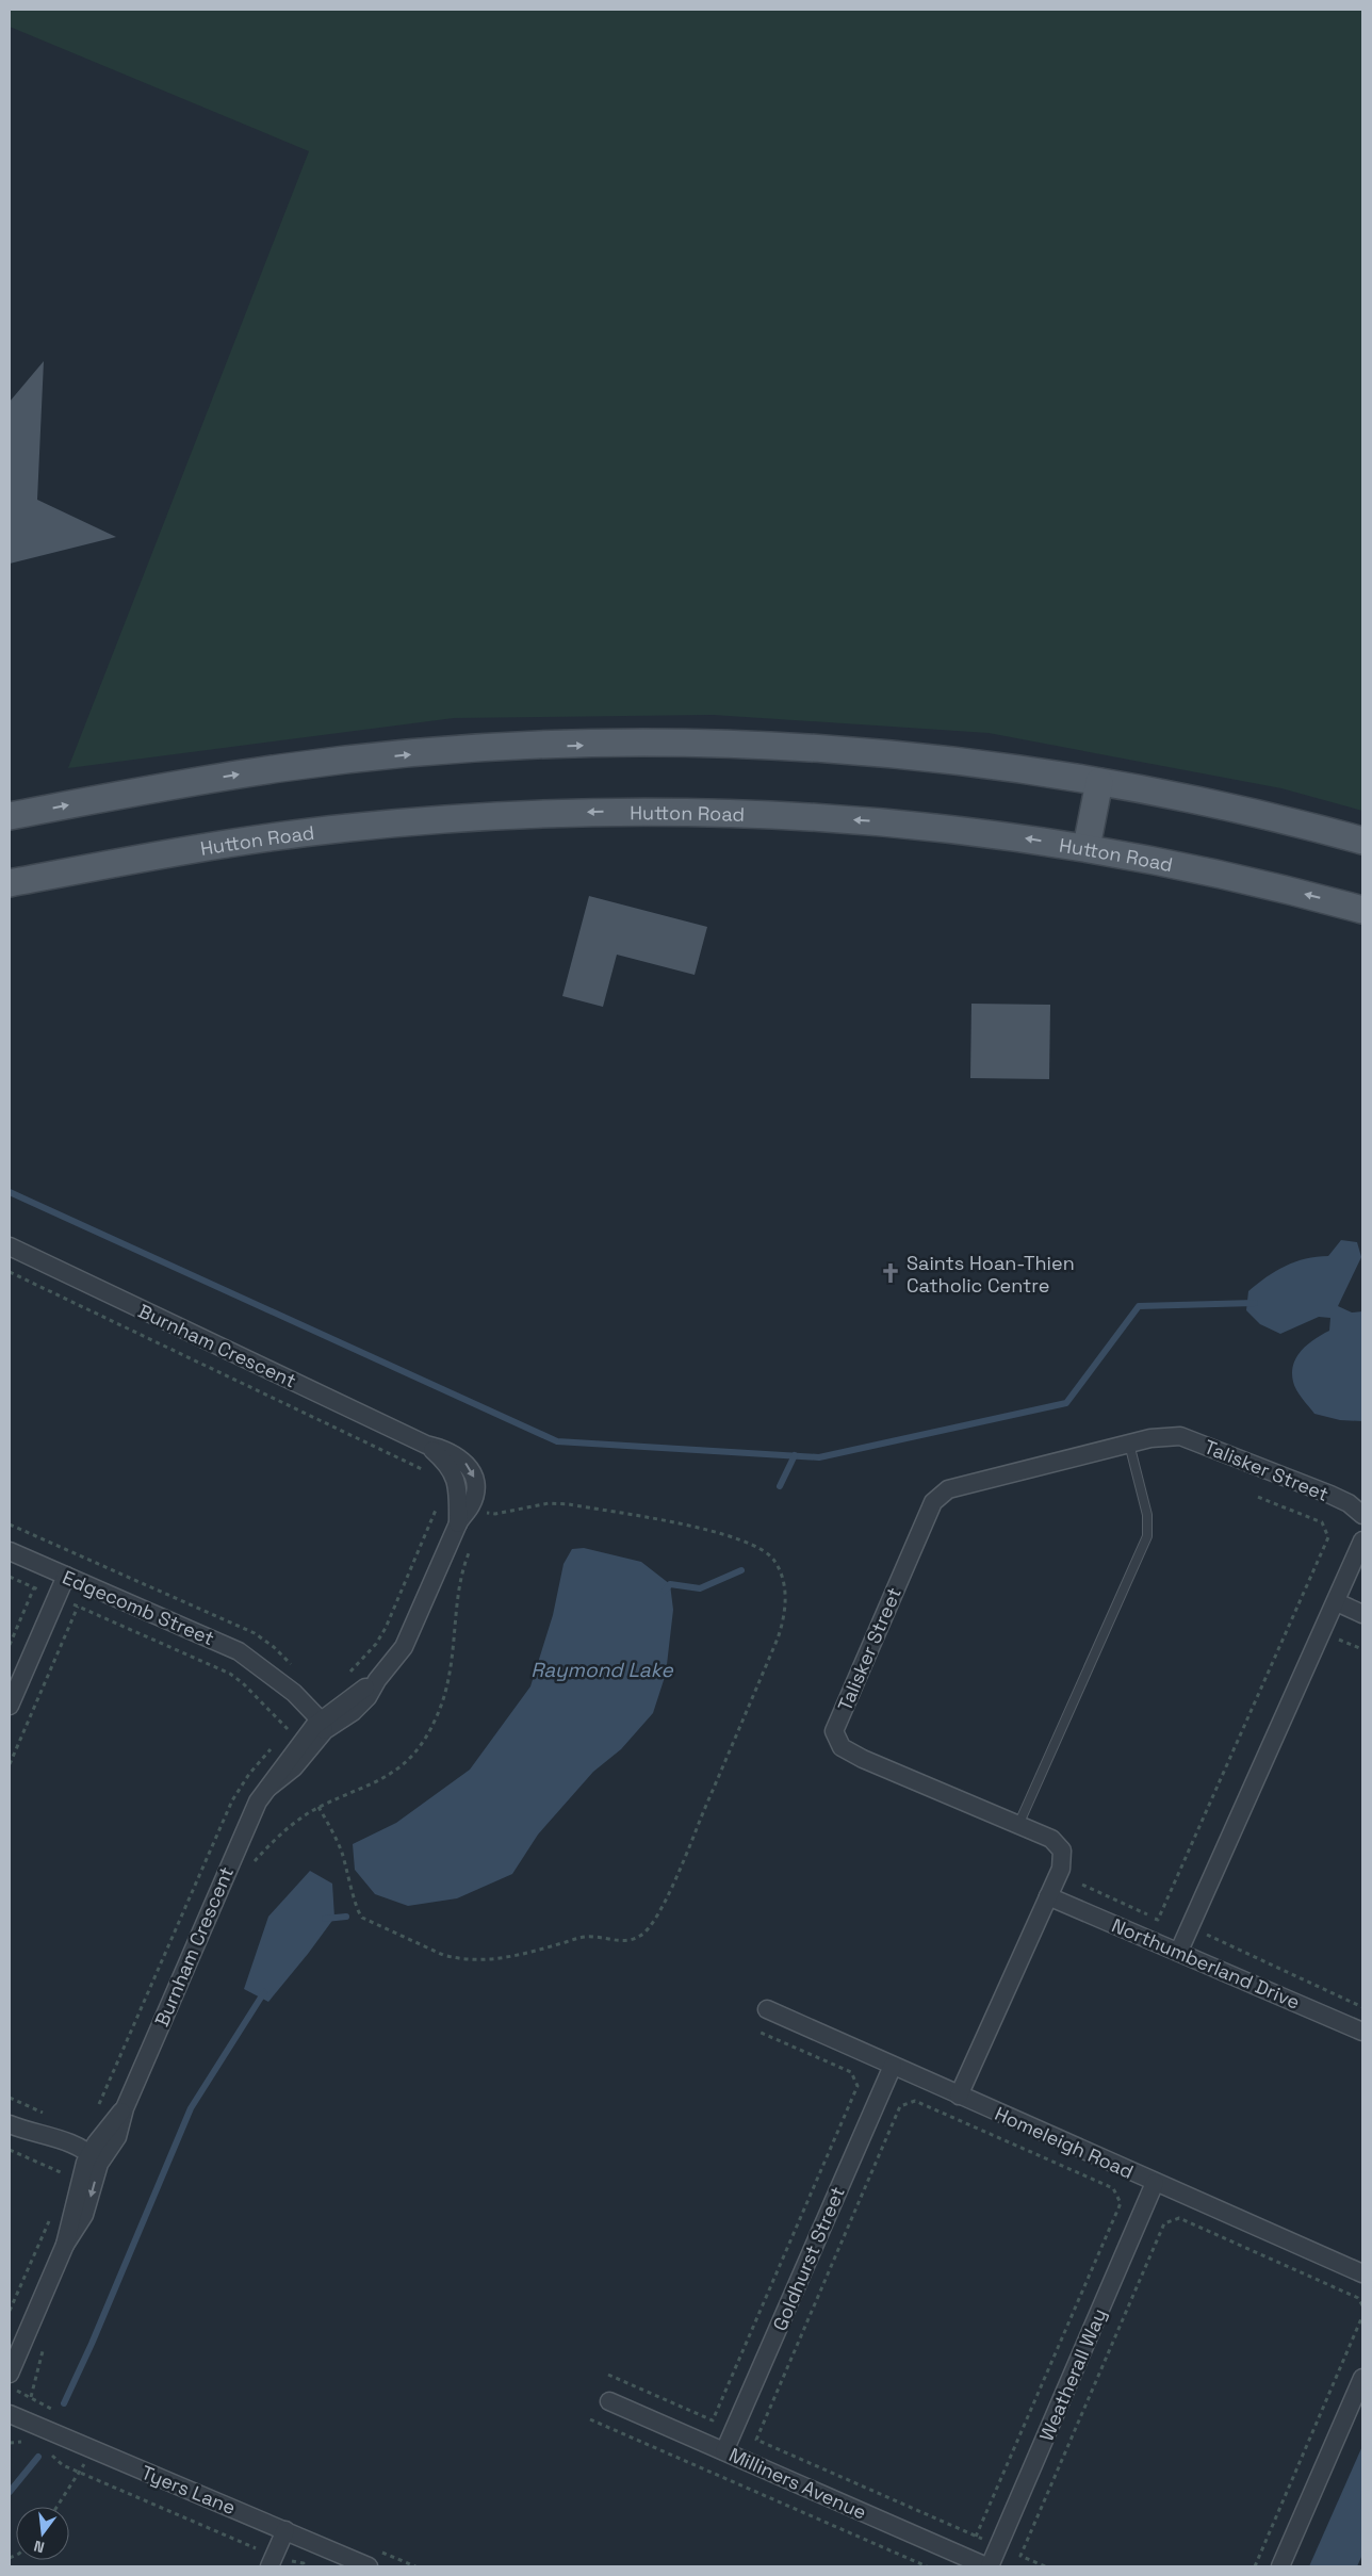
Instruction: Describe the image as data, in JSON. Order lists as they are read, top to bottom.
{
  "streets": {
    "main road": ["Hutton Road"],
    "street": [
      "Burnham Crescent",
      "Talisker Street",
      "Edgecomb Street",
      "Northumberland Drive",
      "Homeleigh Road",
      "Goldhurst Street",
      "Weatherall Way",
      "Milliners Avenue",
      "Tyers Lane"
    ]
  },
  "crossings": [
    ["Burnham Crescent", "Edgecomb Street"],
    ["Talisker Street", "Northumberland Drive"],
    ["Talisker Street", "Homeleigh Road"],
    ["Homeleigh Road", "Goldhurst Street"],
    ["Homeleigh Road", "Weatherall Way"],
    ["Goldhurst Street", "Milliners Avenue"],
    ["Weatherall Way", "Milliners Avenue"]
  ],
  "water": ["Raymond Lake"],
  "places": {
    "church": ["Saints Hoan-Thien Catholic Centre"]
  },
  "north": "bottom"
}
